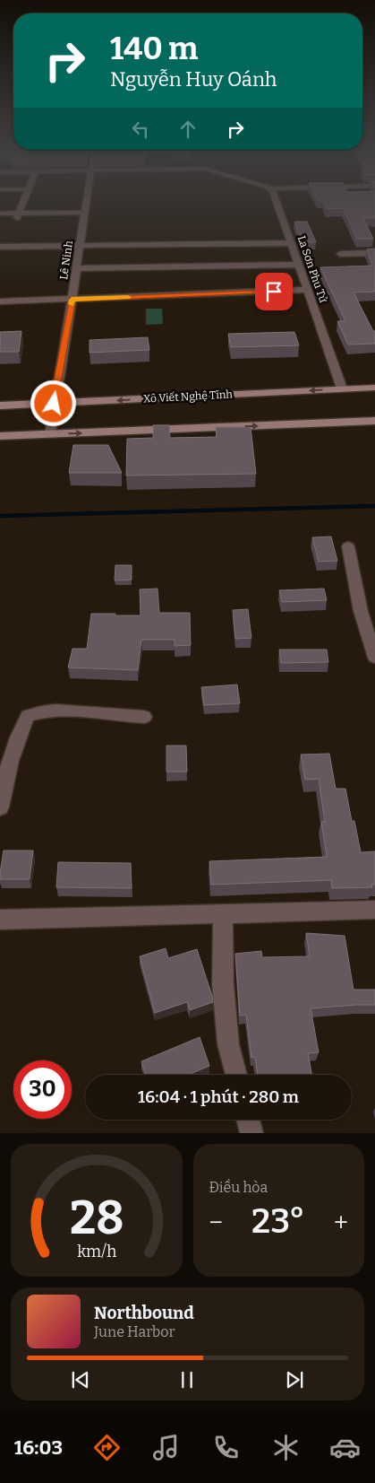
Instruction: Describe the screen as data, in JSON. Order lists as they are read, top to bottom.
{
  "streets": {
    "street": ["Lê Ninh", "La Sơn Phu Tử", "Xô Viết Nghệ Tĩnh"]
  },
  "crossings": [
    ["Lê Ninh", "Xô Viết Nghệ Tĩnh"],
    ["La Sơn Phu Tử", "Xô Viết Nghệ Tĩnh"]
  ],
  "page": {
    "turn": ["140 m", "Nguyễn Huy Oánh"],
    "limit": "30",
    "trip": "16:04 · 1 phút · 280 m",
    "tile": "Điều hòa",
    "heat": ["−", "23°", "+"],
    "song": ["Northbound", "June Harbor"],
    "tabs": "16:03",
    "gauge": ["28", "km/h"]
  }
}
